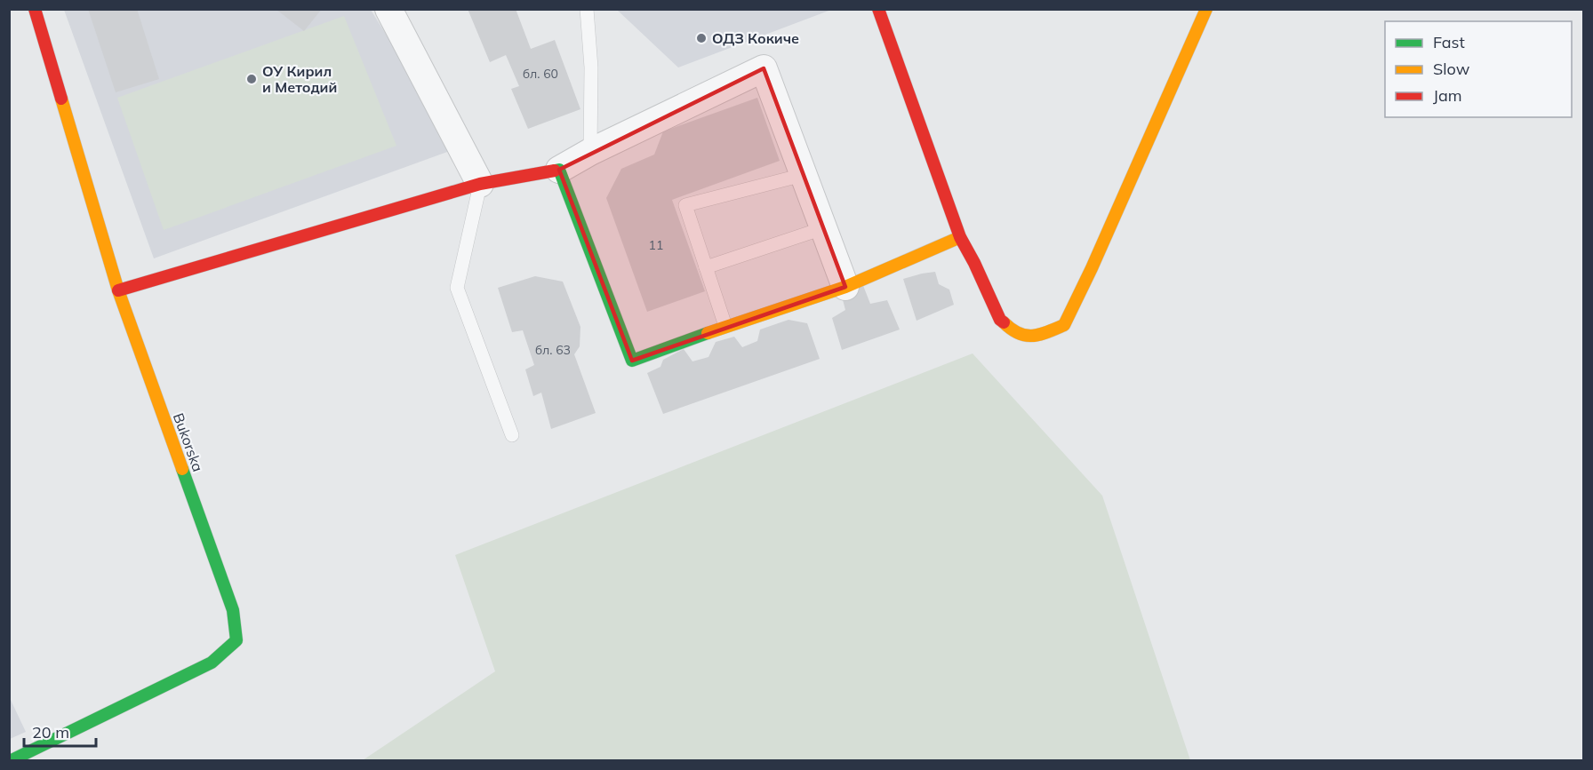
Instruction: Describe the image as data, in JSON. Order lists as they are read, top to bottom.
{
  "streets": {
    "street": ["Bukorska"]
  },
  "places": ["ОДЗ Кокиче", "ОУ Кирил и Методий"],
  "house_numbers": ["бл. 60", "11", "бл. 63"],
  "legend": ["Fast", "Slow", "Jam"],
  "scale_bar": "20 m"
}
